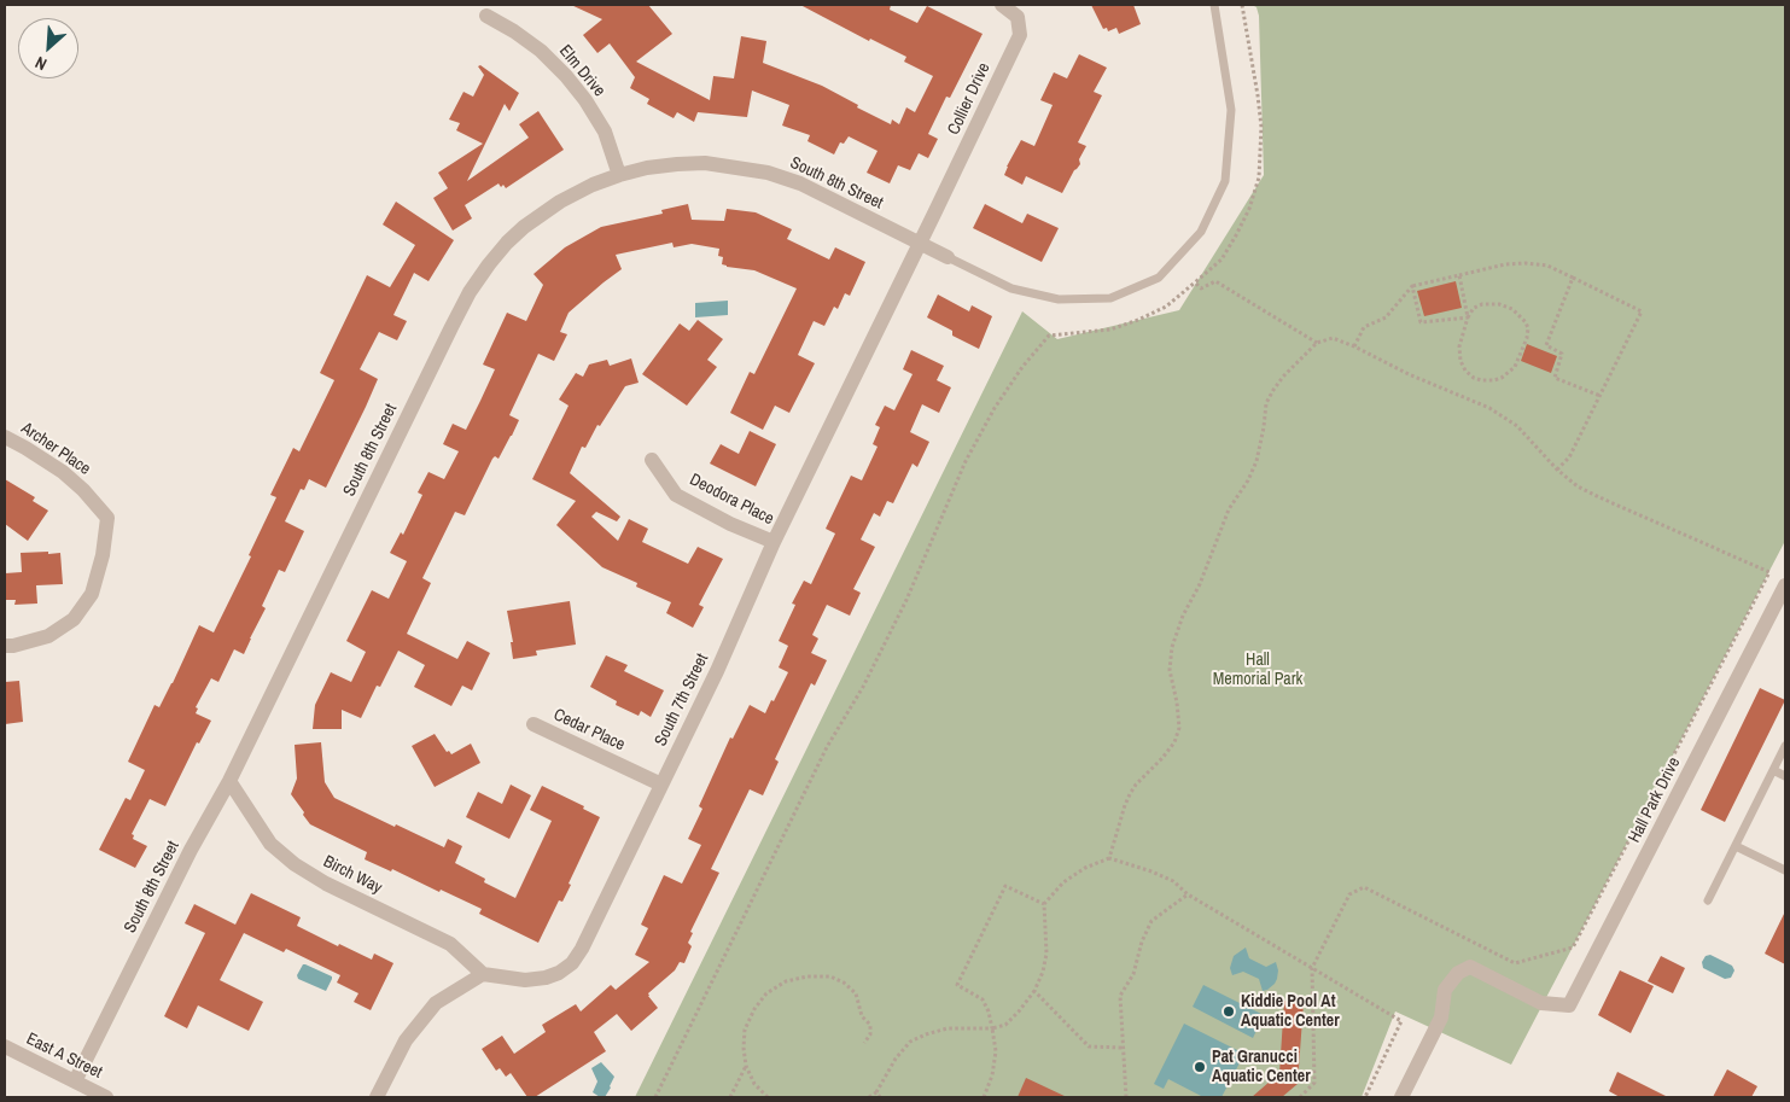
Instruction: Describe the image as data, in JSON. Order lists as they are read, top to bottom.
{
  "streets": {
    "street": [
      "Elm Drive",
      "Collier Drive",
      "South 8th Street",
      "Archer Place",
      "Deodora Place",
      "South 7th Street",
      "Cedar Place",
      "Hall Park Drive",
      "Birch Way",
      "East A Street"
    ]
  },
  "crossings": [
    ["Elm Drive", "South 8th Street"],
    ["Collier Drive", "South 7th Street"],
    ["South 8th Street", "South 7th Street"],
    ["South 8th Street", "Birch Way"],
    ["South 8th Street", "East A Street"],
    ["Deodora Place", "South 7th Street"],
    ["South 7th Street", "Cedar Place"],
    ["South 7th Street", "Birch Way"]
  ],
  "parks": ["Hall Memorial Park"],
  "places": ["Kiddie Pool At Aquatic Center", "Pat Granucci Aquatic Center"],
  "north": "bottom left"
}
